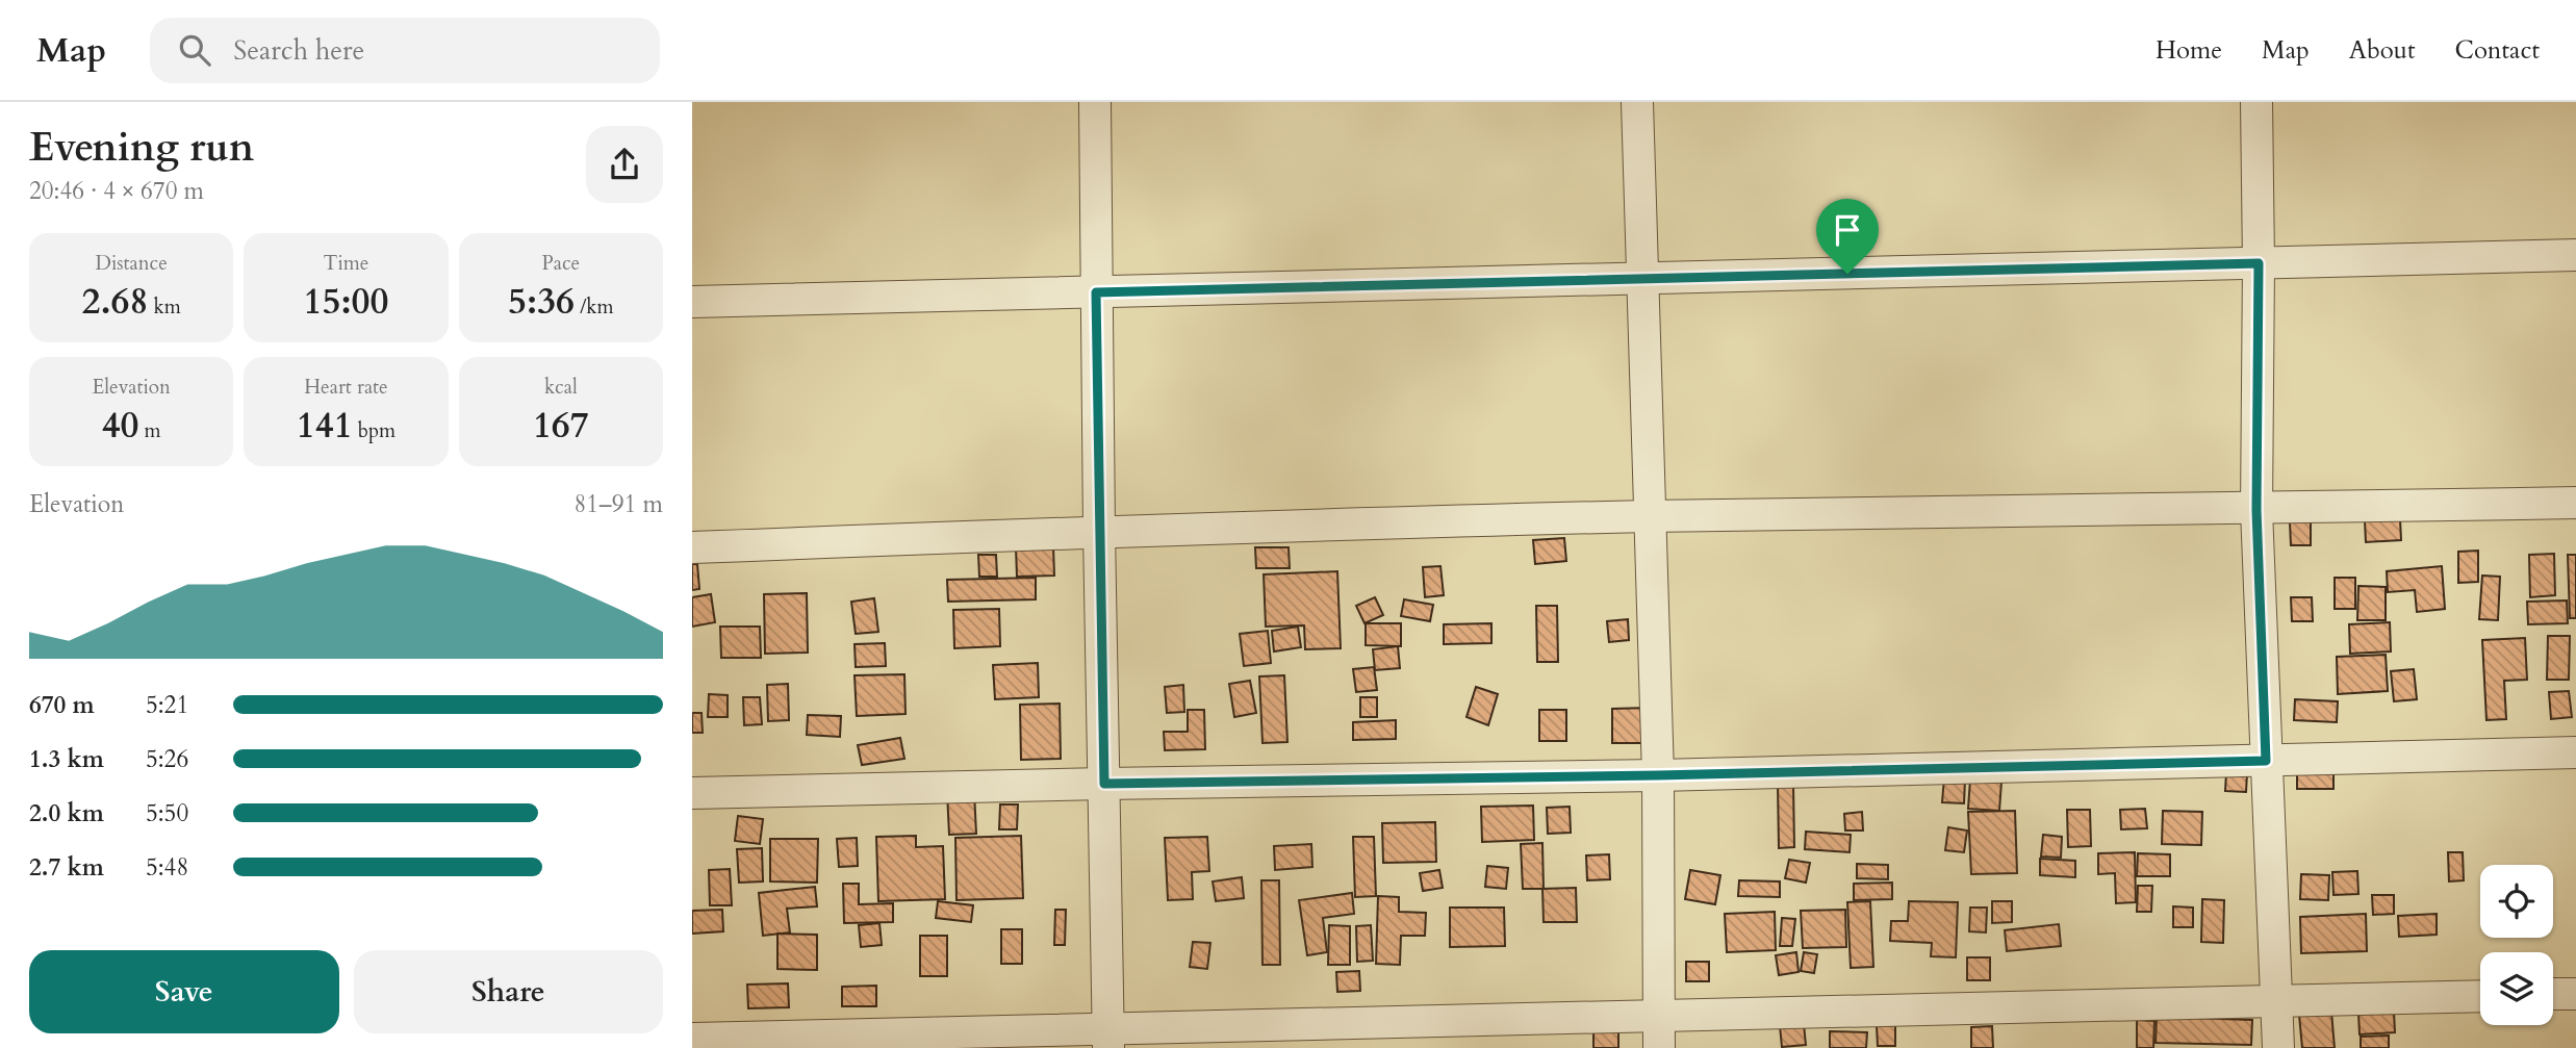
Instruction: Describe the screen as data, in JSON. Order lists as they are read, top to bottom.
{
  "page": {
    "header": "Map",
    "search": "Search here",
    "nav": [
      "Home",
      "Map",
      "About",
      "Contact"
    ],
    "heading": ["Evening run", "20:46 · 4 × 670 m"],
    "stats": [
      ["Distance", "2.68 km"],
      ["Time", "15:00"],
      ["Pace", "5:36 /km"],
      ["Elevation", "40 m"],
      ["Heart rate", "141 bpm"],
      ["kcal", "167"]
    ],
    "chart": ["Elevation", "81–91 m"],
    "list": [
      {
        "name": "670 m",
        "note": "5:21"
      },
      {
        "name": "1.3 km",
        "note": "5:26"
      },
      {
        "name": "2.0 km",
        "note": "5:50"
      },
      {
        "name": "2.7 km",
        "note": "5:48"
      }
    ],
    "buttons": ["Save", "Share"]
  }
}
